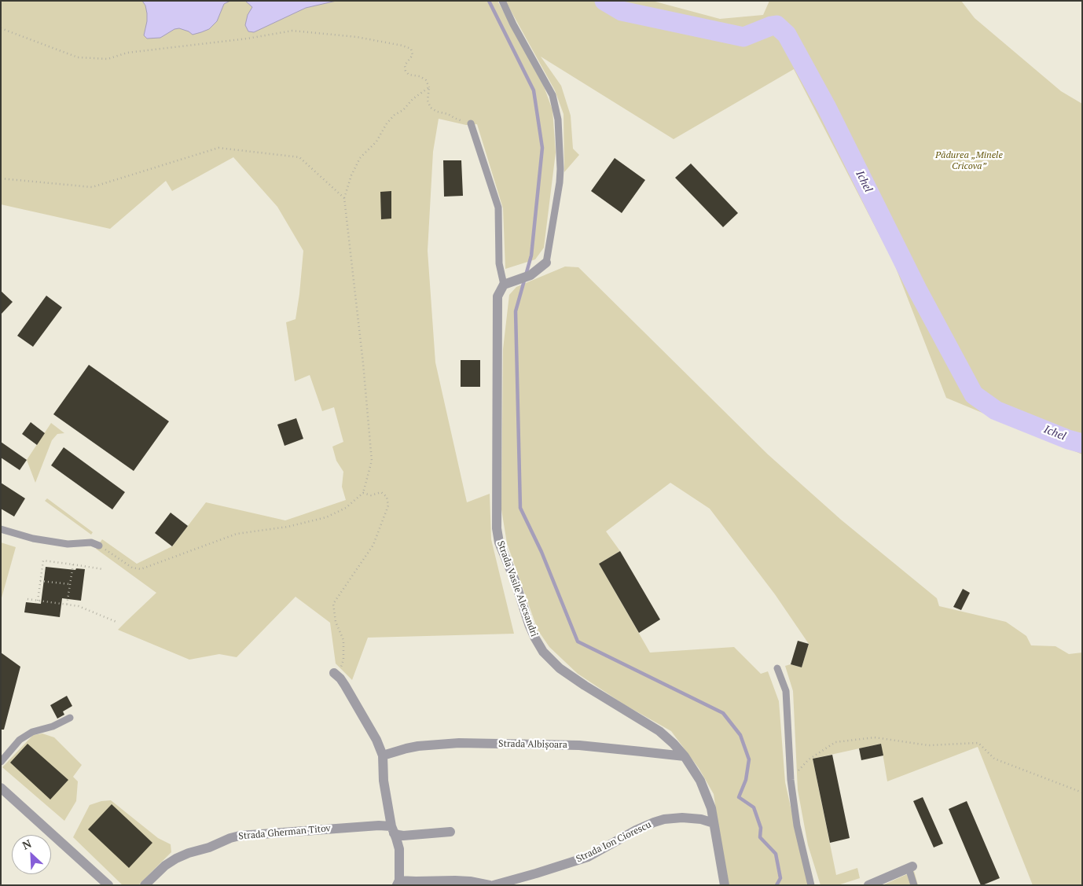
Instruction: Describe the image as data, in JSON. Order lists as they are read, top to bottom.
{
  "streets": {
    "street": [
      "Strada Vasile Alecsandri",
      "Strada Albișoara",
      "Strada Gherman Titov",
      "Strada Ion Ciorescu"
    ]
  },
  "crossings": [
    ["Strada Vasile Alecsandri", "Strada Albișoara"],
    ["Strada Vasile Alecsandri", "Strada Ion Ciorescu"]
  ],
  "water": ["Ichel"],
  "parks": ["Pădurea „Minele Cricova”"],
  "north": "top left"
}
